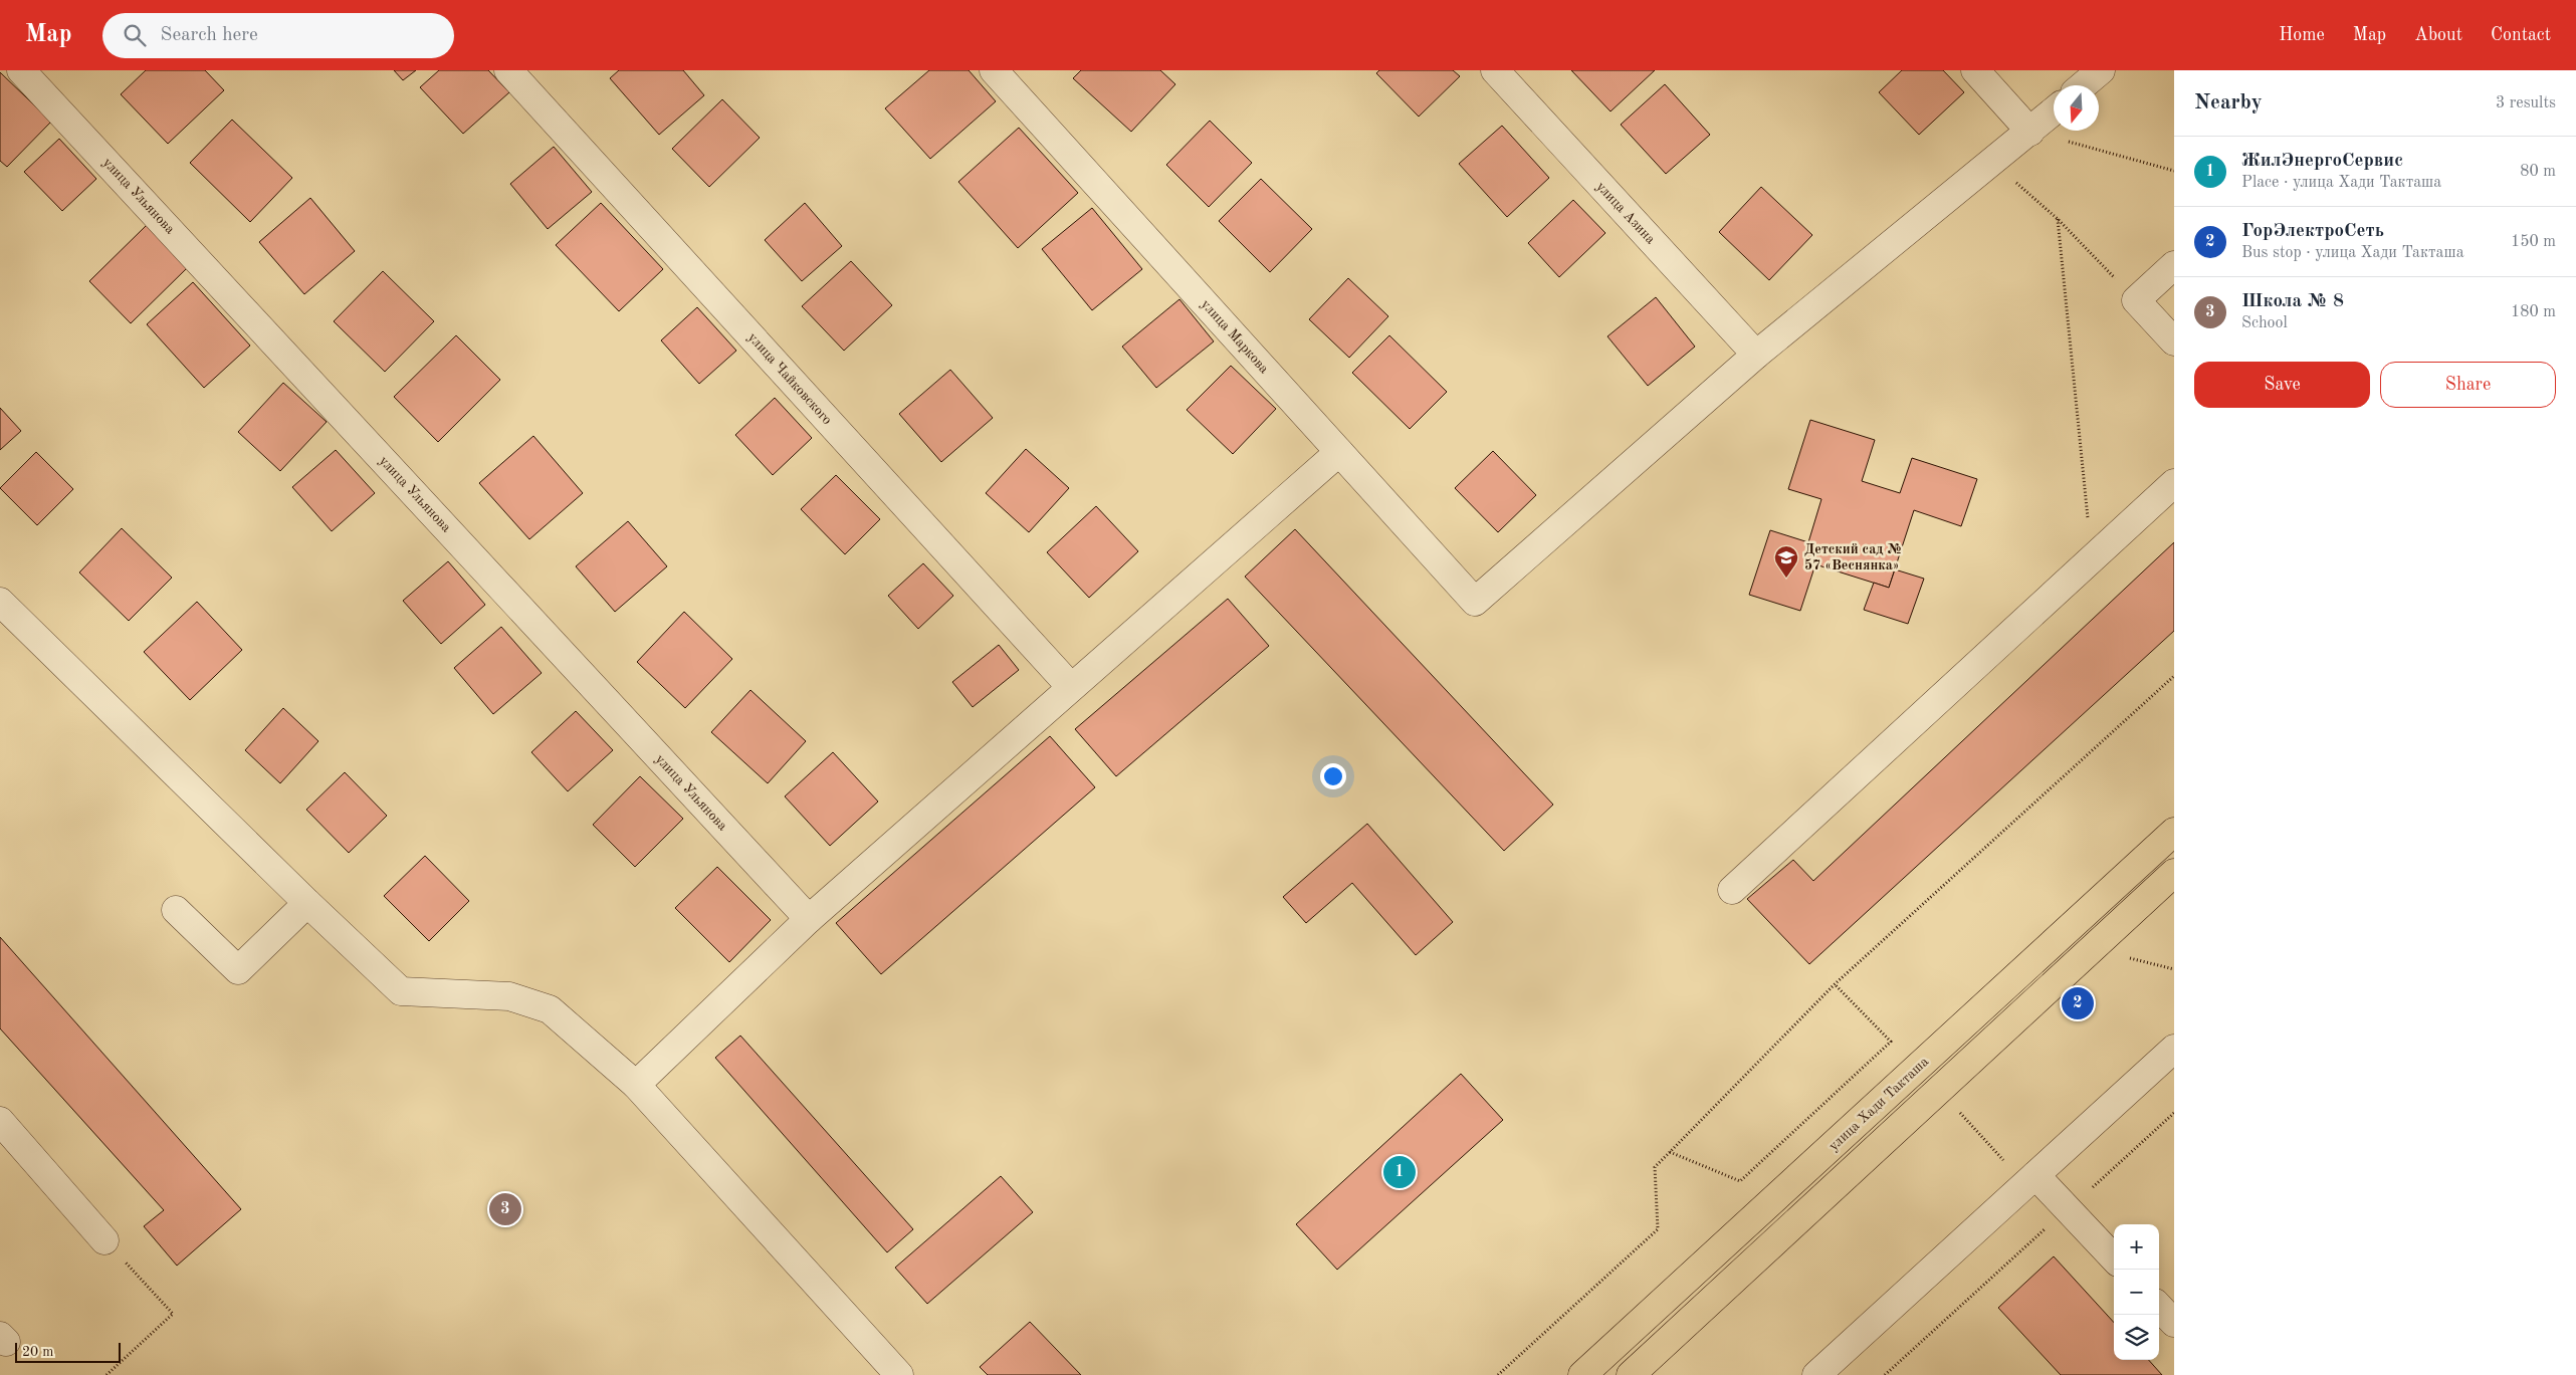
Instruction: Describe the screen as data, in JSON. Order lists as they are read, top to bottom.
{
  "streets": {
    "main road": ["улица Хади Такташа"],
    "street": [
      "улица Ульянова",
      "улица Азина",
      "улица Маркова",
      "улица Чайковского"
    ]
  },
  "crossings": [
    ["улица Азина", "улица Маркова"]
  ],
  "places": {
    "school or university": ["Детский сад № 57 «Веснянка»"]
  },
  "scale_bar": "20 m",
  "north": "bottom",
  "page": {
    "header": "Map",
    "search": "Search here",
    "nav": [
      "Home",
      "Map",
      "About",
      "Contact"
    ],
    "heading": ["Nearby", "3 results"],
    "list": [
      {
        "mark": "1",
        "name": "ЖилЭнергоСервис",
        "note": "Place · улица Хади Такташа",
        "value": "80 m"
      },
      {
        "mark": "2",
        "name": "ГорЭлектроСеть",
        "note": "Bus stop · улица Хади Такташа",
        "value": "150 m"
      },
      {
        "mark": "3",
        "name": "Школа № 8",
        "note": "School",
        "value": "180 m"
      }
    ],
    "buttons": ["Save", "Share"],
    "pins": ["2", "1", "3"],
    "map_buttons": ["+", "−"],
    "scale": "20 m"
  }
}
